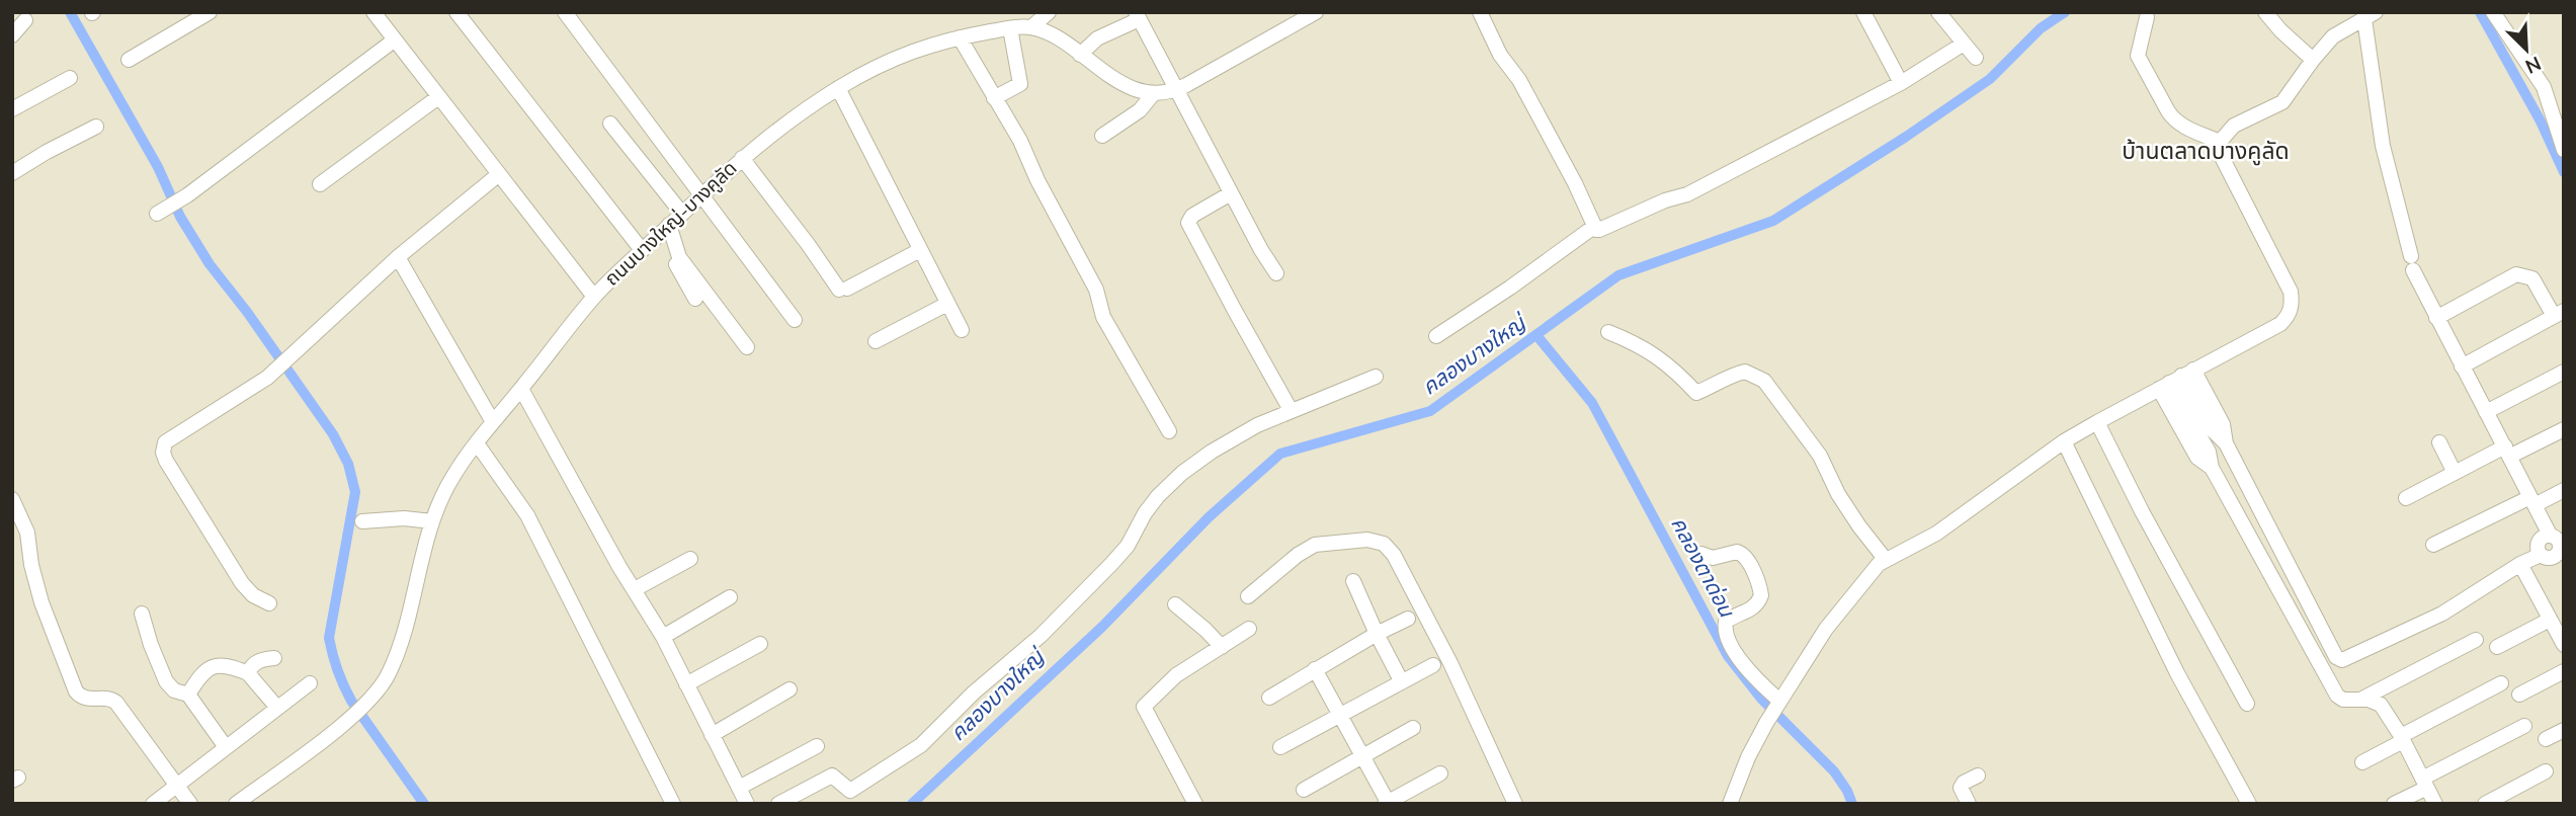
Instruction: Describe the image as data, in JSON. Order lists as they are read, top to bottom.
{
  "streets": {
    "street": ["ถนนบางใหญ่-บางคูลัด"]
  },
  "districts": ["บ้านตลาดบางคูลัด"],
  "water": ["คลองบางใหญ่", "คลองตาด่อน"],
  "north": "bottom right"
}
